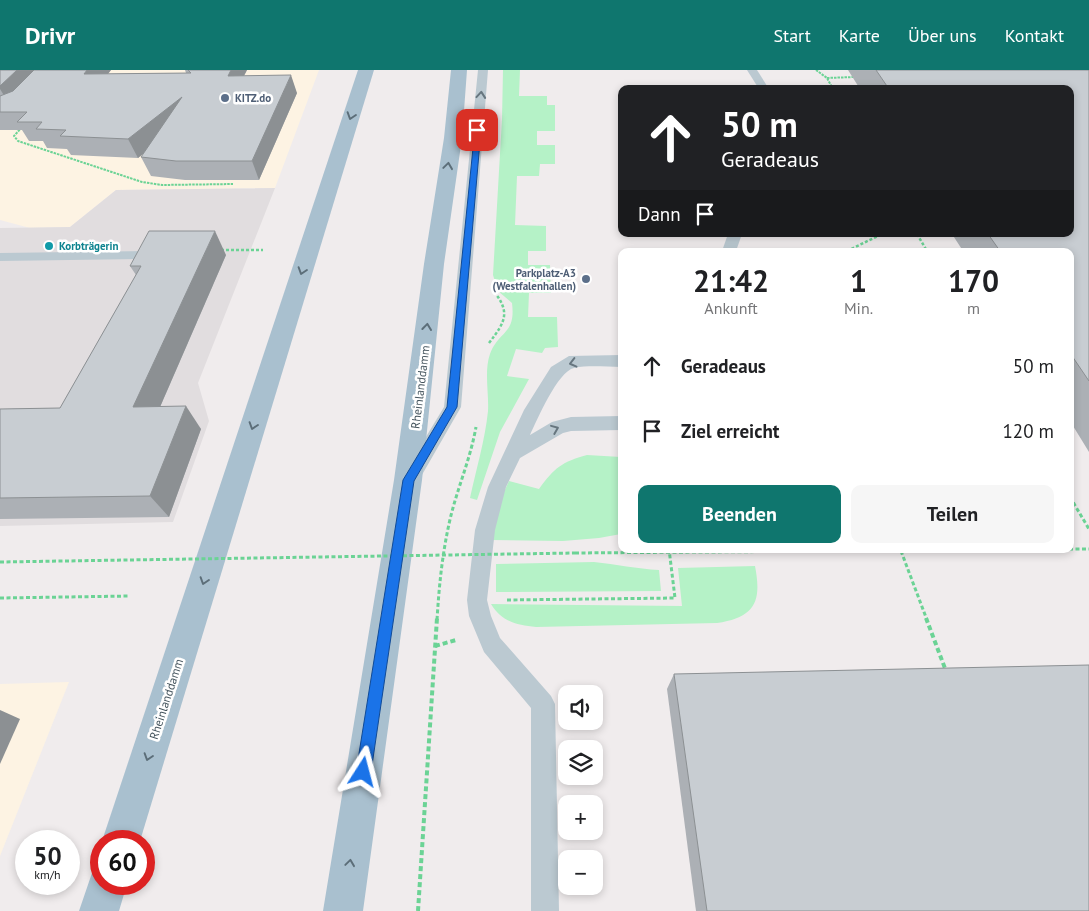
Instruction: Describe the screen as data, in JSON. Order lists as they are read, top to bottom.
{
  "streets": {
    "main road": ["Rheinlanddamm"]
  },
  "places": ["KITZ.do", "Korbträgerin", "Parkplatz-A3 (Westfalenhallen)"],
  "page": {
    "header": "Drivr",
    "nav": [
      "Start",
      "Karte",
      "Über uns",
      "Kontakt"
    ],
    "turn": ["50 m", "Geradeaus"],
    "then": "Dann",
    "eta": [
      "21:42",
      "Ankunft",
      "1",
      "Min.",
      "170",
      "m"
    ],
    "list": [
      {
        "name": "Geradeaus",
        "value": "50 m"
      },
      {
        "name": "Ziel erreicht",
        "value": "120 m"
      }
    ],
    "buttons": ["Beenden", "Teilen"],
    "map_buttons": ["+", "−"],
    "speed": "50 km/h",
    "limit": "60"
  }
}
